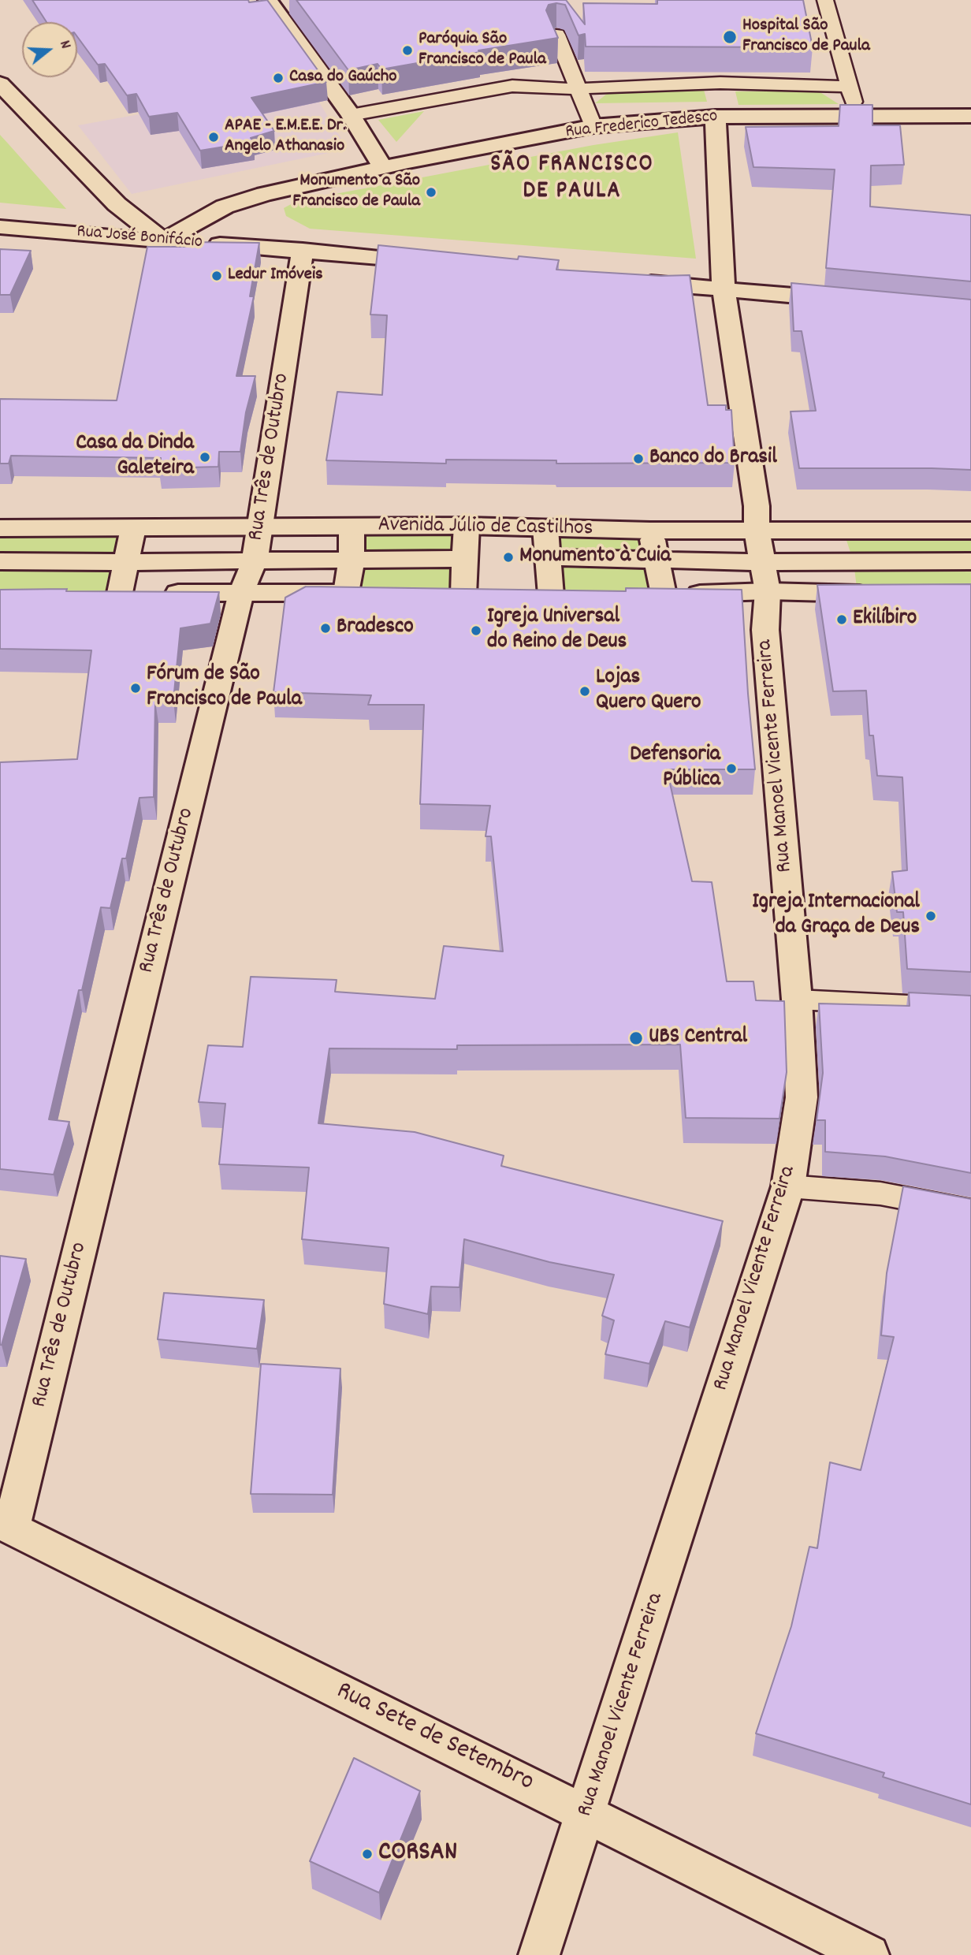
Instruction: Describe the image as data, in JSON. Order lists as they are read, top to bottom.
{
  "streets": {
    "street": [
      "Rua Frederico Tedesco",
      "Rua José Bonifácio",
      "Rua Três de Outubro",
      "Avenida Júlio de Castilhos",
      "Rua Manoel Vicente Ferreira",
      "Rua Sete de Setembro"
    ]
  },
  "crossings": [
    ["Rua Frederico Tedesco", "Rua José Bonifácio"],
    ["Rua Frederico Tedesco", "Rua Manoel Vicente Ferreira"],
    ["Rua José Bonifácio", "Rua Três de Outubro"],
    ["Rua Três de Outubro", "Avenida Júlio de Castilhos"],
    ["Rua Três de Outubro", "Rua Sete de Setembro"],
    ["Avenida Júlio de Castilhos", "Rua Manoel Vicente Ferreira"],
    ["Rua Manoel Vicente Ferreira", "Rua Sete de Setembro"]
  ],
  "districts": ["SÃO FRANCISCO DE PAULA"],
  "places": [
    "Hospital São Francisco de Paula",
    "Paróquia São Francisco de Paula",
    "Casa do Gaúcho",
    "APAE - E.M.E.E. Dr. Angelo Athanasio",
    "Monumento a São Francisco de Paula",
    "Ledur Imóveis",
    "Casa da Dinda Galeteira",
    "Banco do Brasil",
    "Monumento à Cuia",
    "Ekilíbiro",
    "Bradesco",
    "Igreja Universal do Reino de Deus",
    "Fórum de São Francisco de Paula",
    "Lojas Quero Quero",
    "Defensoria Pública",
    "Igreja Internacional da Graça de Deus",
    "UBS Central",
    "CORSAN"
  ],
  "north": "right"
}
